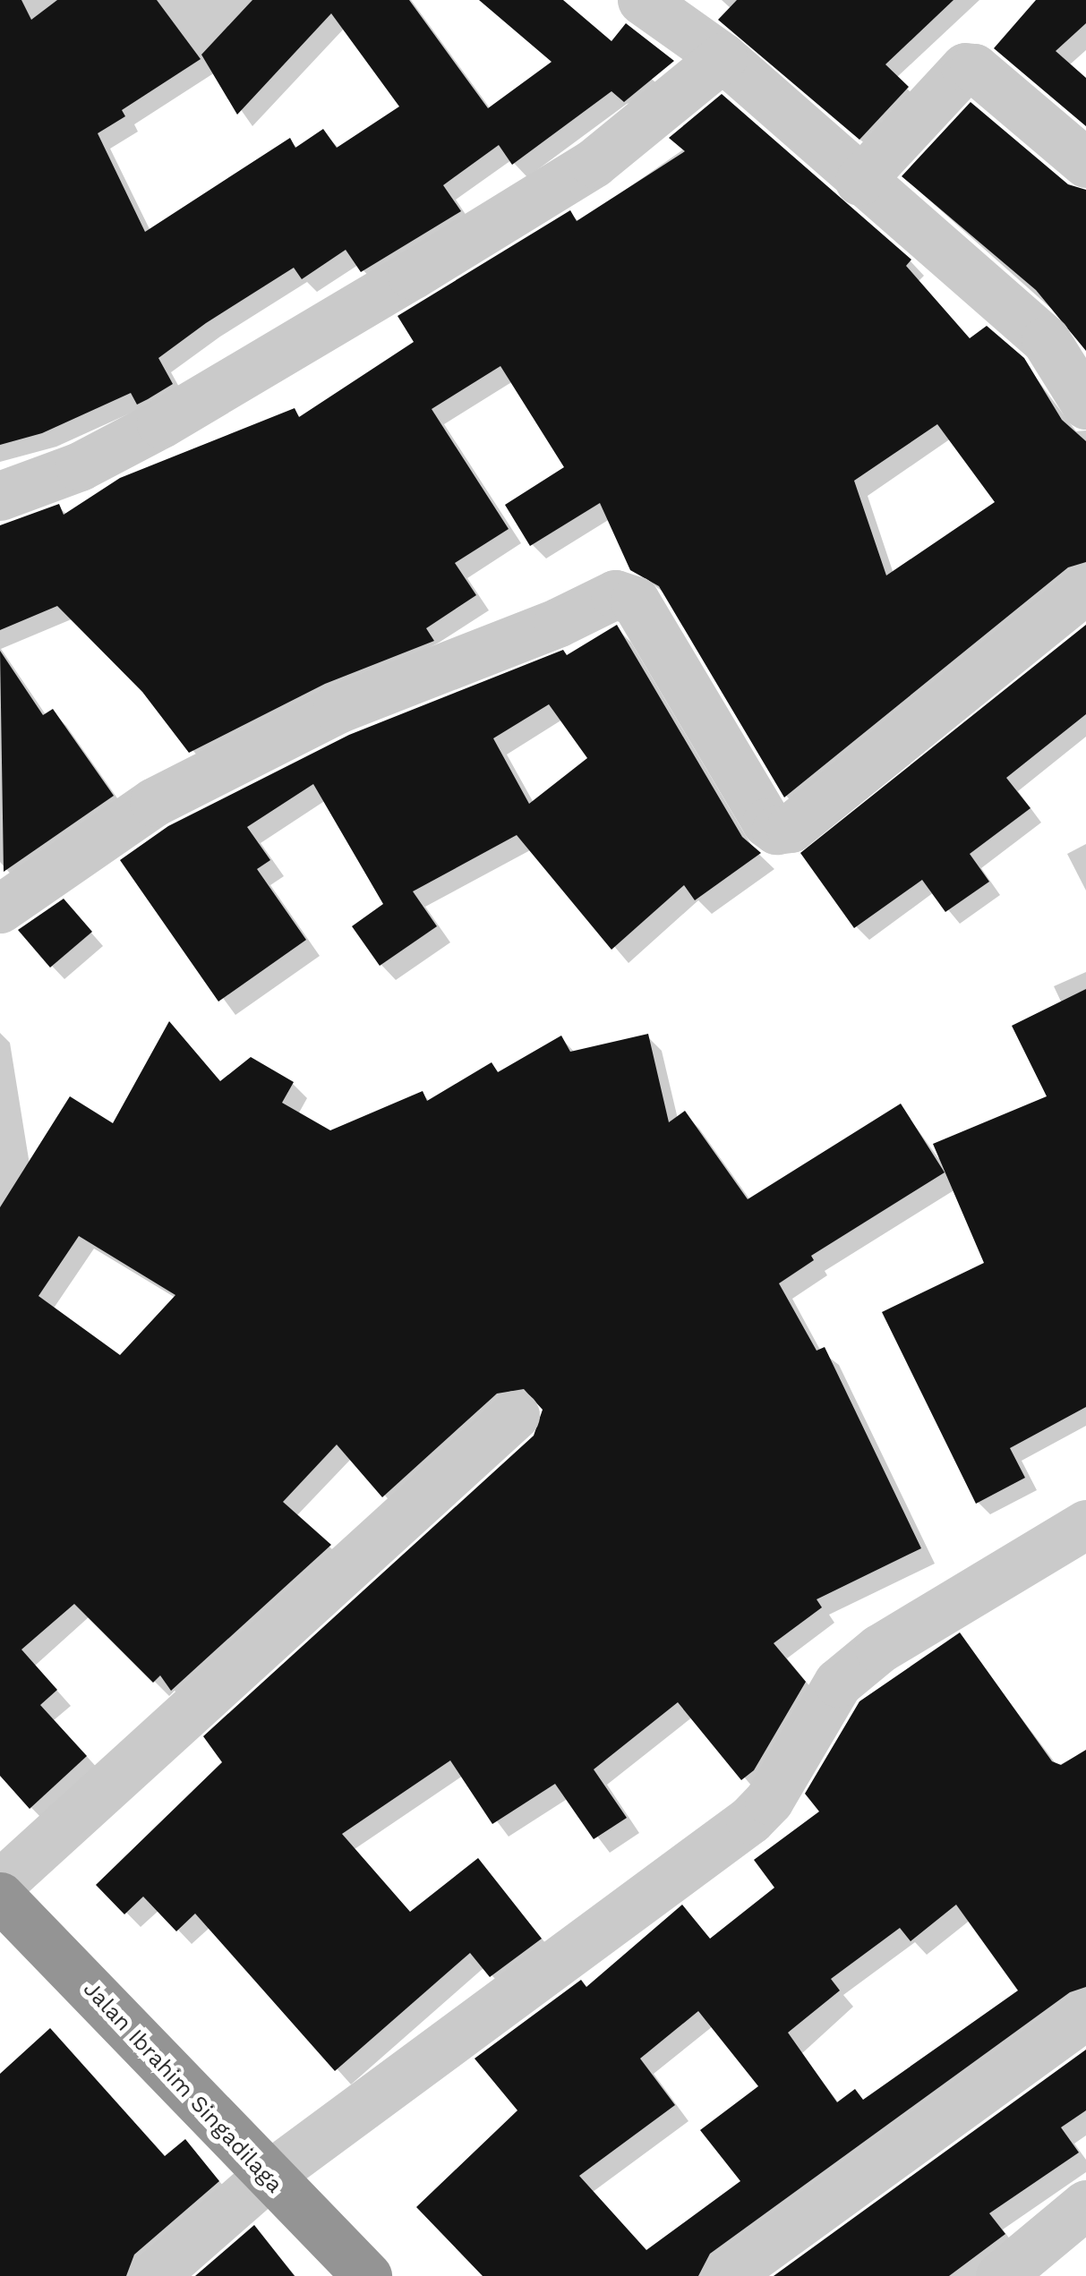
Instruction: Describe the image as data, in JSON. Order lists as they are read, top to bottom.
{
  "streets": {
    "highway": ["Jalan Ibrahim Singadilaga"]
  }
}
